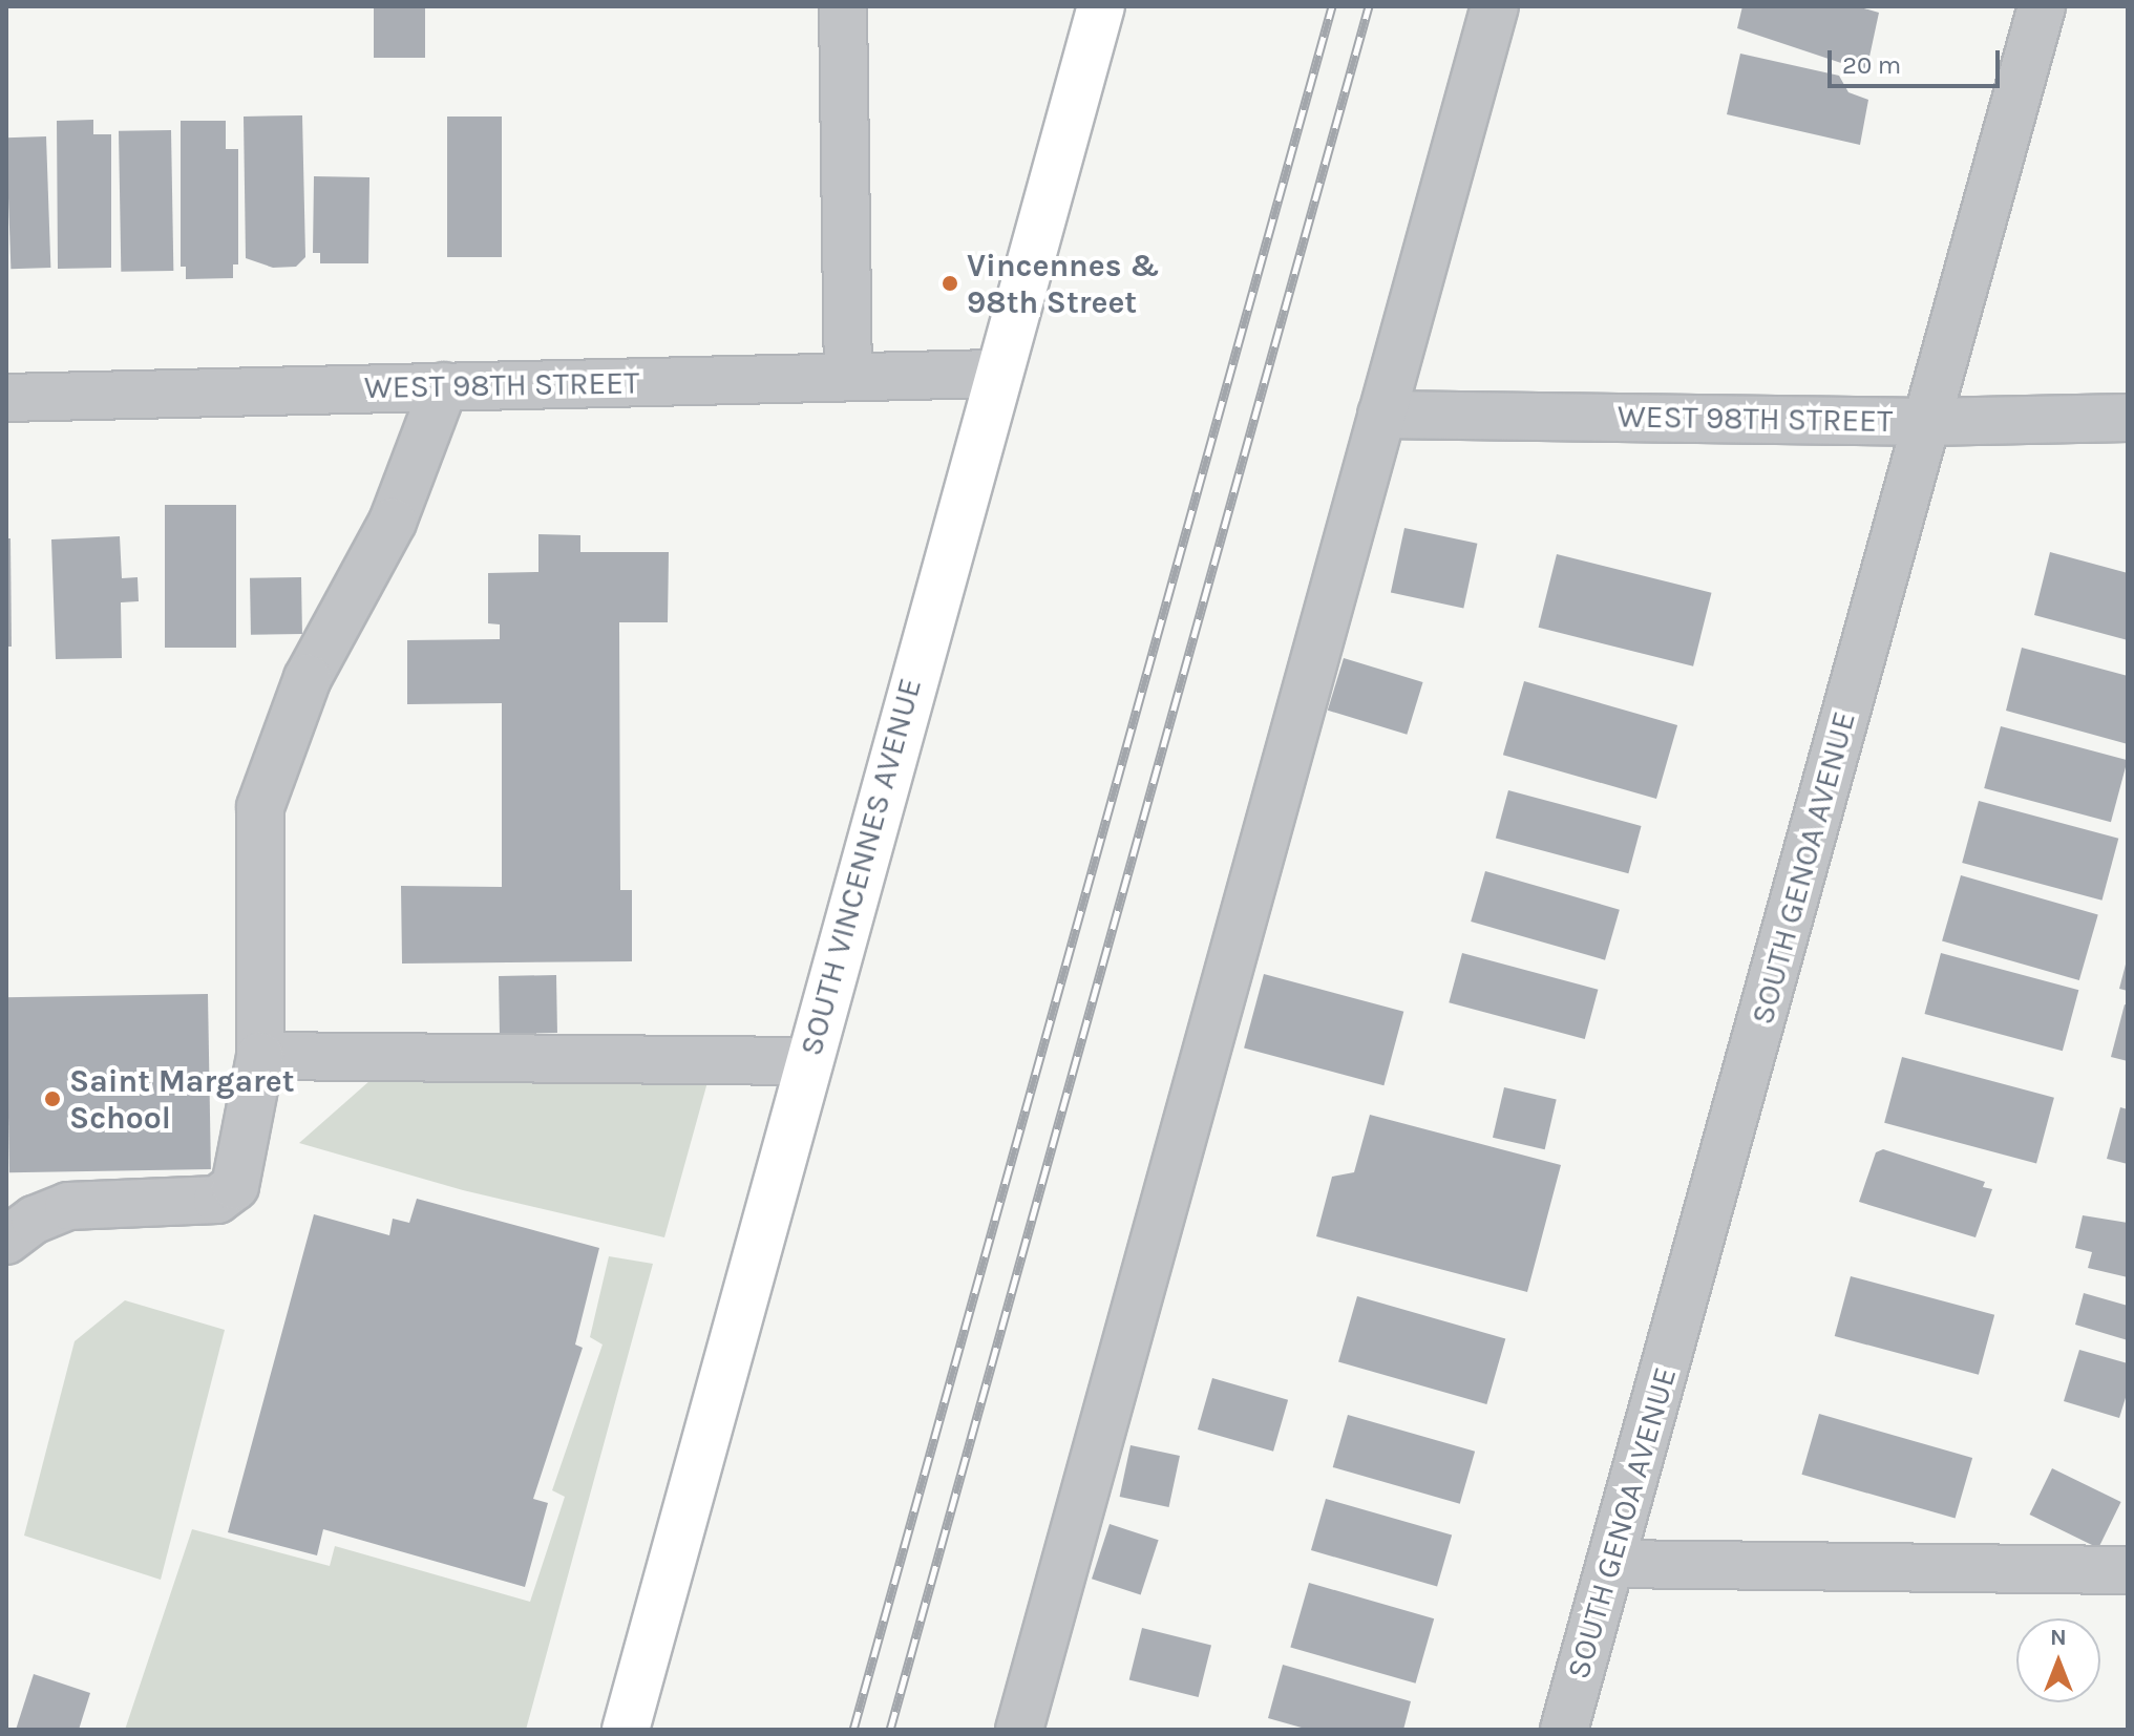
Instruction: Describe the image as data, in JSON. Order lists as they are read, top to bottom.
{
  "streets": {
    "main road": ["SOUTH VINCENNES AVENUE"],
    "street": ["WEST 98TH STREET", "SOUTH GENOA AVENUE"]
  },
  "crossings": [
    ["WEST 98TH STREET", "SOUTH VINCENNES AVENUE"],
    ["WEST 98TH STREET", "SOUTH GENOA AVENUE"]
  ],
  "places": ["Vincennes & 98th Street", "Saint Margaret School"],
  "scale_bar": "20 m",
  "north": "top"
}
